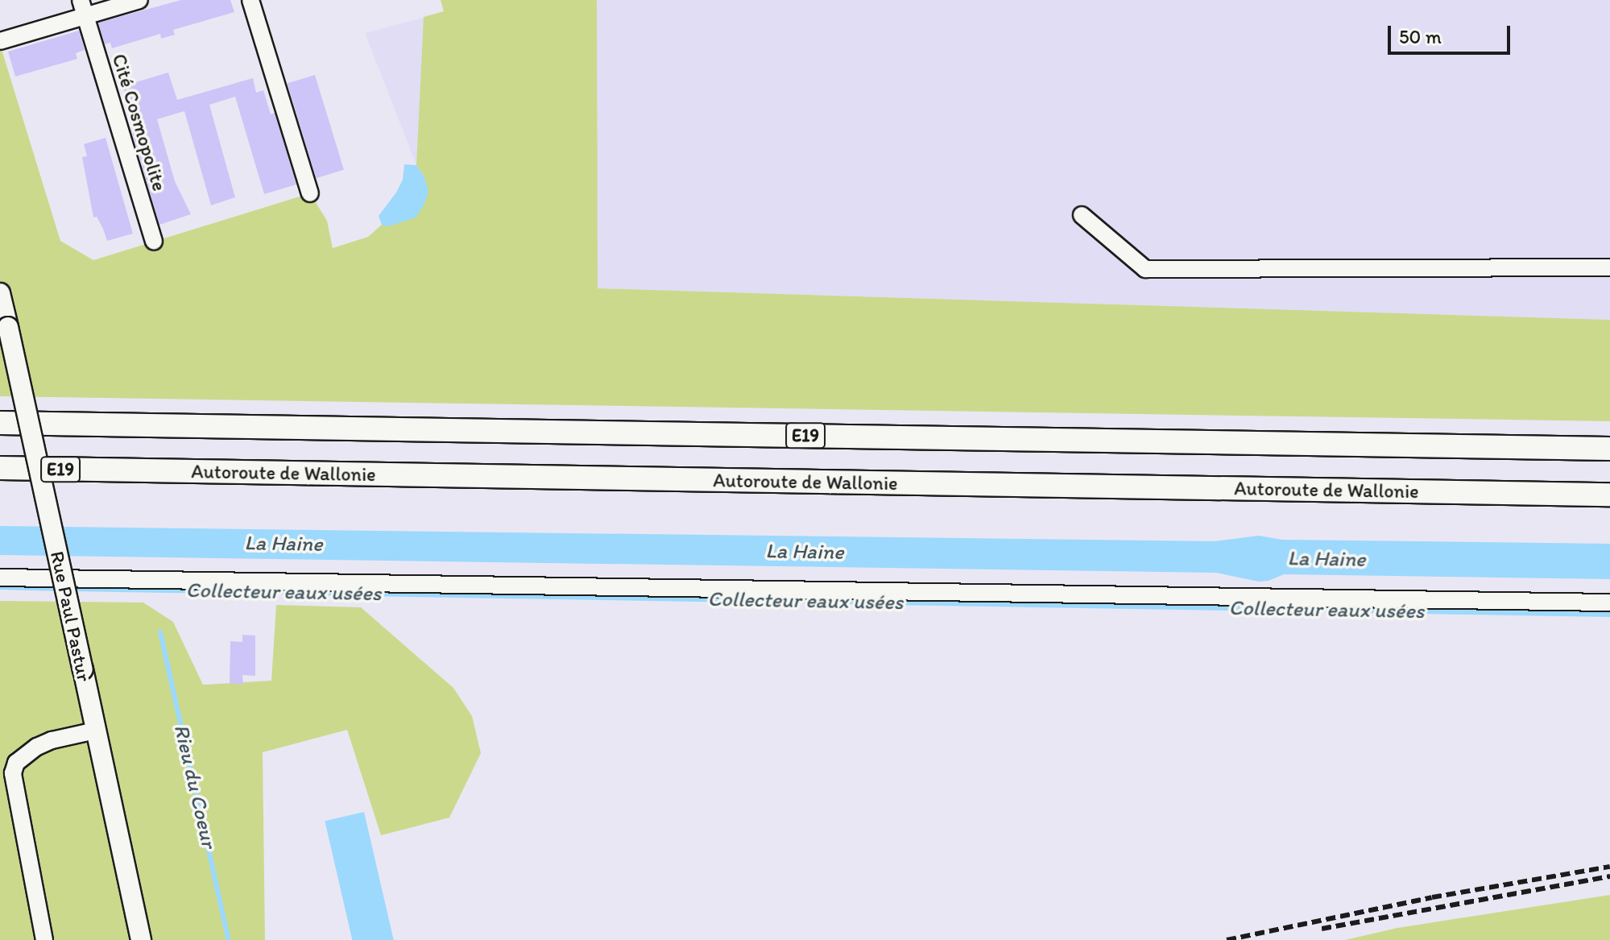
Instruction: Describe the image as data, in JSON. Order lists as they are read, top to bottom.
{
  "streets": {
    "highway": ["E19", "Autoroute de Wallonie"],
    "main road": ["Rue Paul Pastur"],
    "street": ["Cité Cosmopolite"]
  },
  "water": ["La Haine", "Collecteur eaux usées", "Rieu du Coeur"],
  "scale_bar": "50 m"
}
